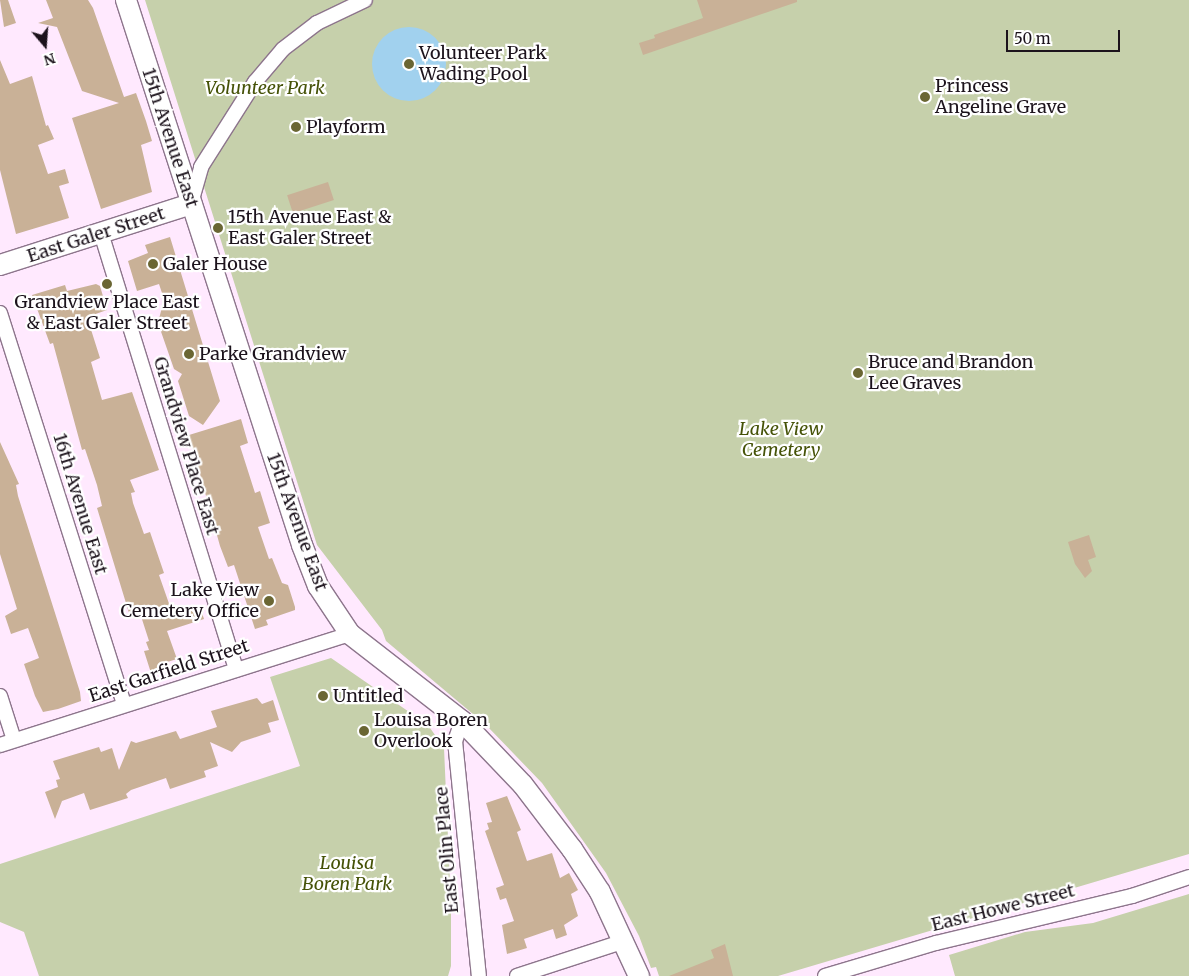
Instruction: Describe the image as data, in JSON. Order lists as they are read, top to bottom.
{
  "streets": {
    "street": [
      "15th Avenue East",
      "East Galer Street",
      "Grandview Place East",
      "16th Avenue East",
      "East Garfield Street",
      "East Olin Place",
      "East Howe Street"
    ]
  },
  "crossings": [
    ["15th Avenue East", "East Galer Street"],
    ["15th Avenue East", "East Garfield Street"],
    ["15th Avenue East", "East Olin Place"],
    ["East Galer Street", "Grandview Place East"],
    ["Grandview Place East", "East Garfield Street"],
    ["16th Avenue East", "East Garfield Street"]
  ],
  "parks": ["Volunteer Park", "Lake View Cemetery", "Louisa Boren Park"],
  "places": [
    "Volunteer Park Wading Pool",
    "Princess Angeline Grave",
    "Playform",
    "15th Avenue East & East Galer Street",
    "Galer House",
    "Grandview Place East & East Galer Street",
    "Parke Grandview",
    "Bruce and Brandon Lee Graves",
    "Lake View Cemetery Office",
    "Untitled",
    "Louisa Boren Overlook"
  ],
  "scale_bar": "50 m",
  "north": "bottom"
}
